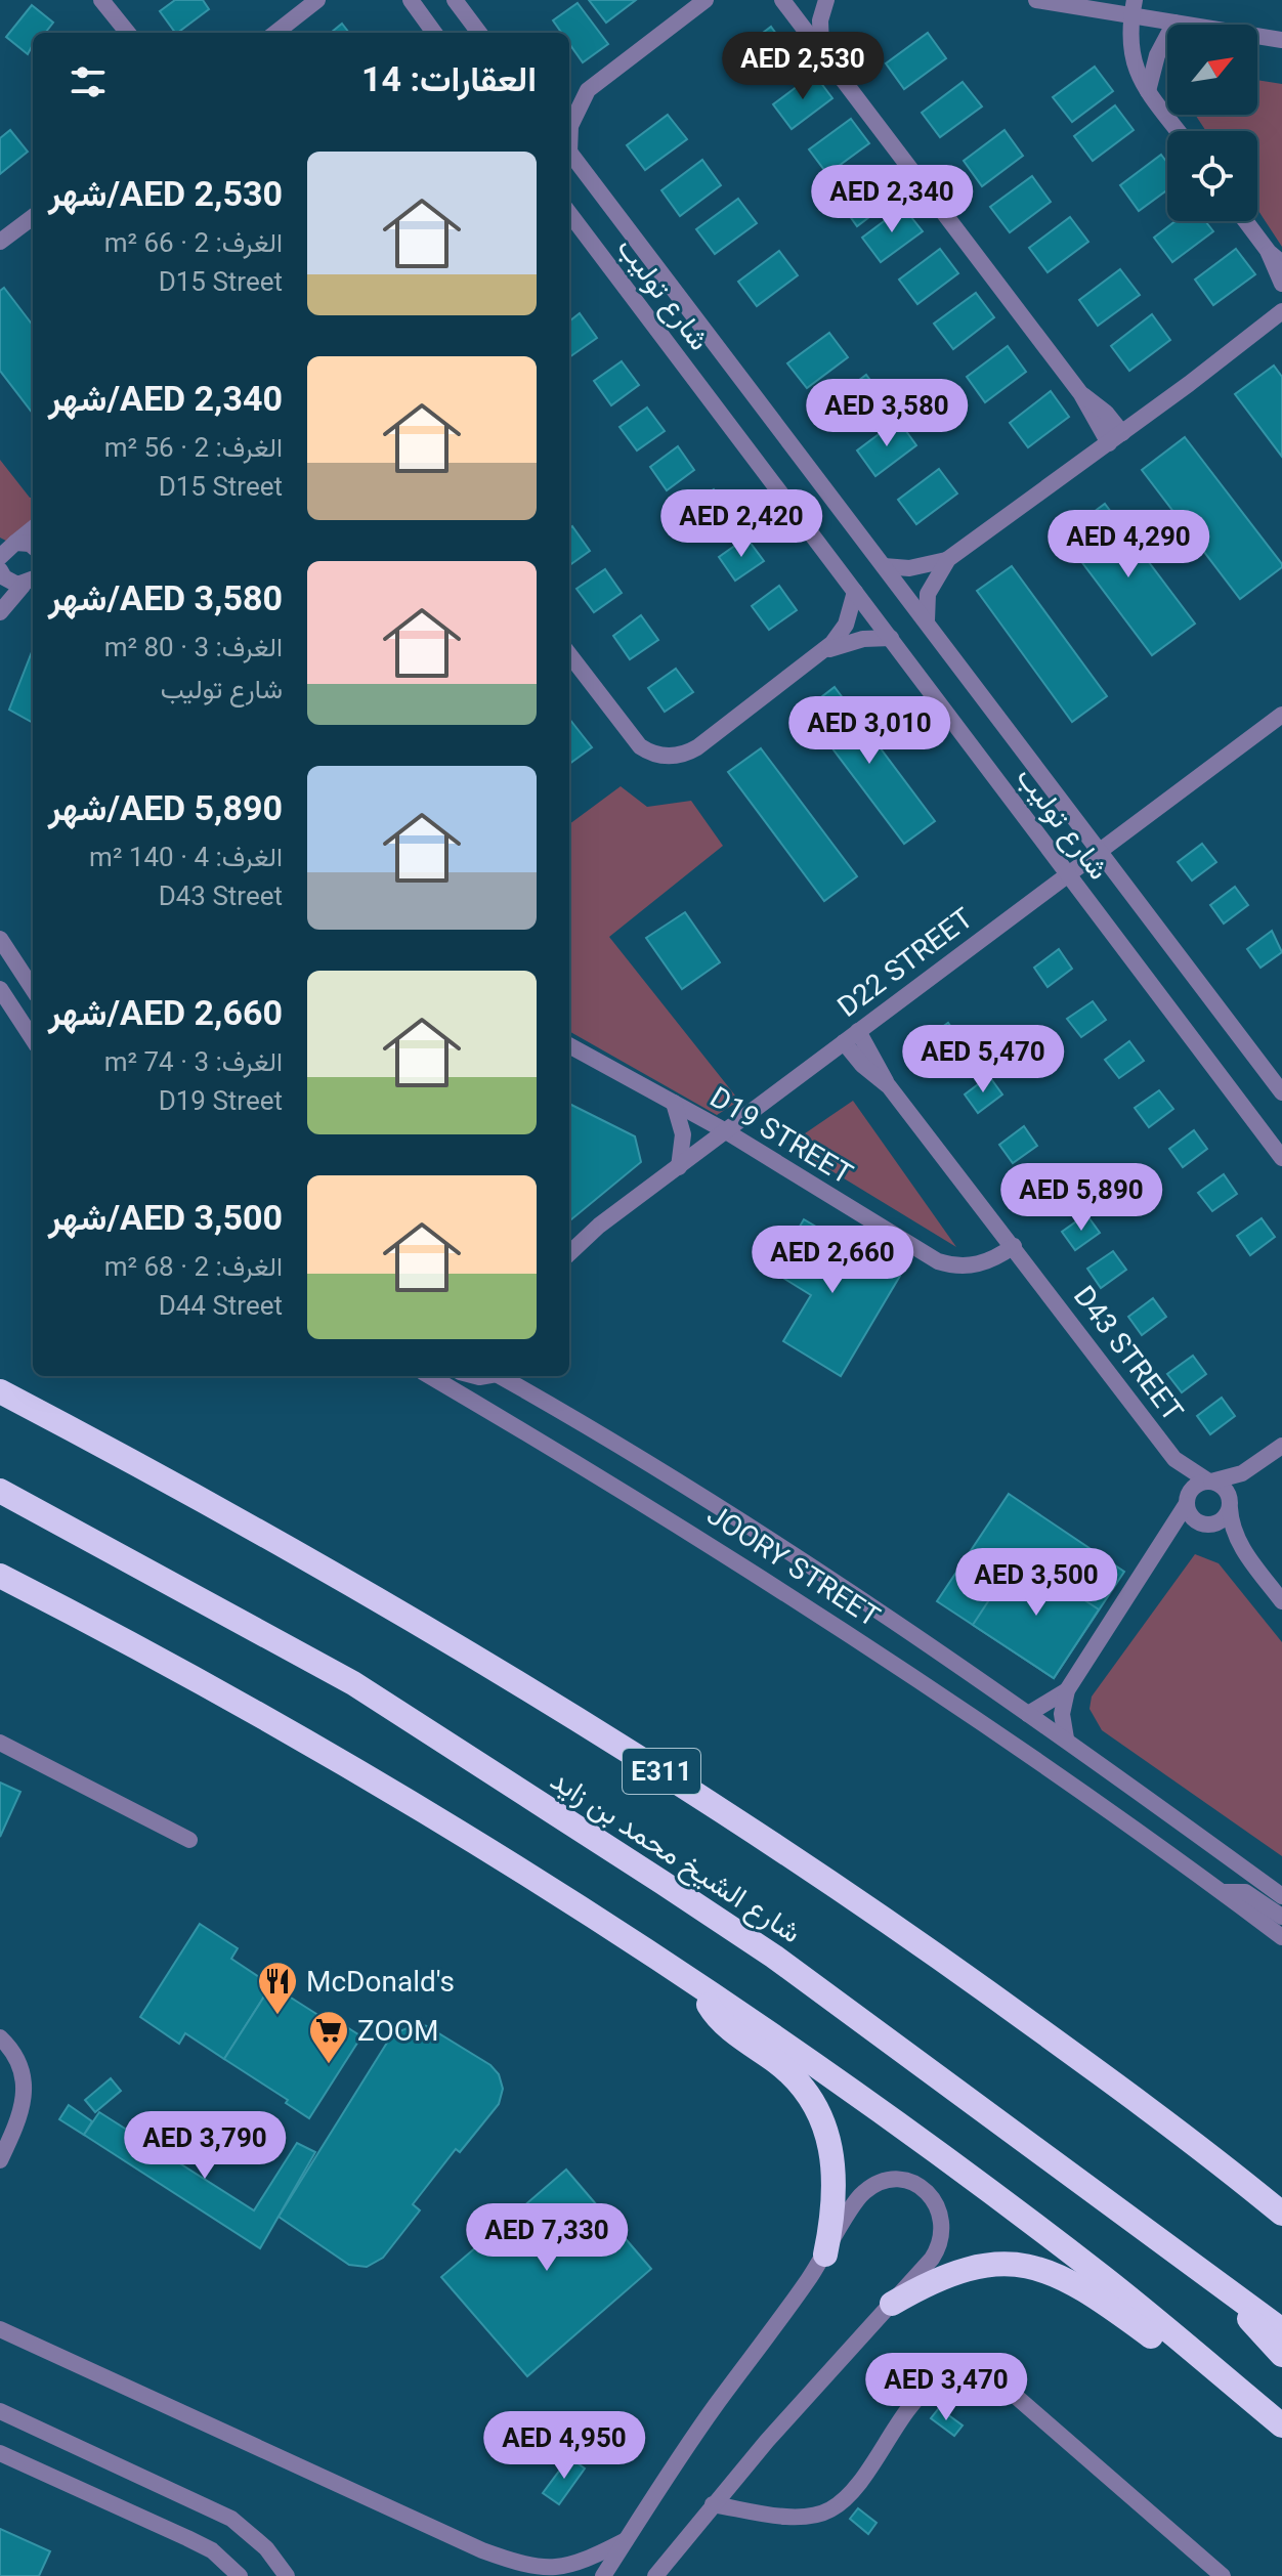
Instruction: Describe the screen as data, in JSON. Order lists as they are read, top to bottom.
{
  "streets": {
    "highway": ["E311", "شارع الشيخ محمد بن زايد"],
    "street": [
      "شارع توليب",
      "D22 STREET",
      "D19 STREET",
      "D43 STREET",
      "JOORY STREET"
    ]
  },
  "crossings": [
    ["شارع توليب", "D22 STREET"],
    ["D22 STREET", "D19 STREET"],
    ["D22 STREET", "D43 STREET"],
    ["D19 STREET", "D43 STREET"]
  ],
  "places": {
    "restaurant": ["McDonald's"],
    "supermarket": ["ZOOM"]
  },
  "north": "top right",
  "page": {
    "price": [
      "AED 2,530",
      "AED 2,340",
      "AED 3,580",
      "AED 2,420",
      "AED 4,290",
      "AED 3,010",
      "AED 5,470",
      "AED 5,890",
      "AED 2,660",
      "AED 3,500",
      "AED 3,790",
      "AED 7,330",
      "AED 3,470",
      "AED 4,950"
    ],
    "heading": "العقارات: 14",
    "list": [
      {
        "name": "AED 2,530/شهر",
        "note": "الغرف: 2 · 66 m² · D15 Street"
      },
      {
        "name": "AED 2,340/شهر",
        "note": "الغرف: 2 · 56 m² · D15 Street"
      },
      {
        "name": "AED 3,580/شهر",
        "note": "الغرف: 3 · 80 m² · شارع توليب"
      },
      {
        "name": "AED 5,890/شهر",
        "note": "الغرف: 4 · 140 m² · D43 Street"
      },
      {
        "name": "AED 2,660/شهر",
        "note": "الغرف: 3 · 74 m² · D19 Street"
      },
      {
        "name": "AED 3,500/شهر",
        "note": "الغرف: 2 · 68 m² · D44 Street"
      }
    ]
  }
}
